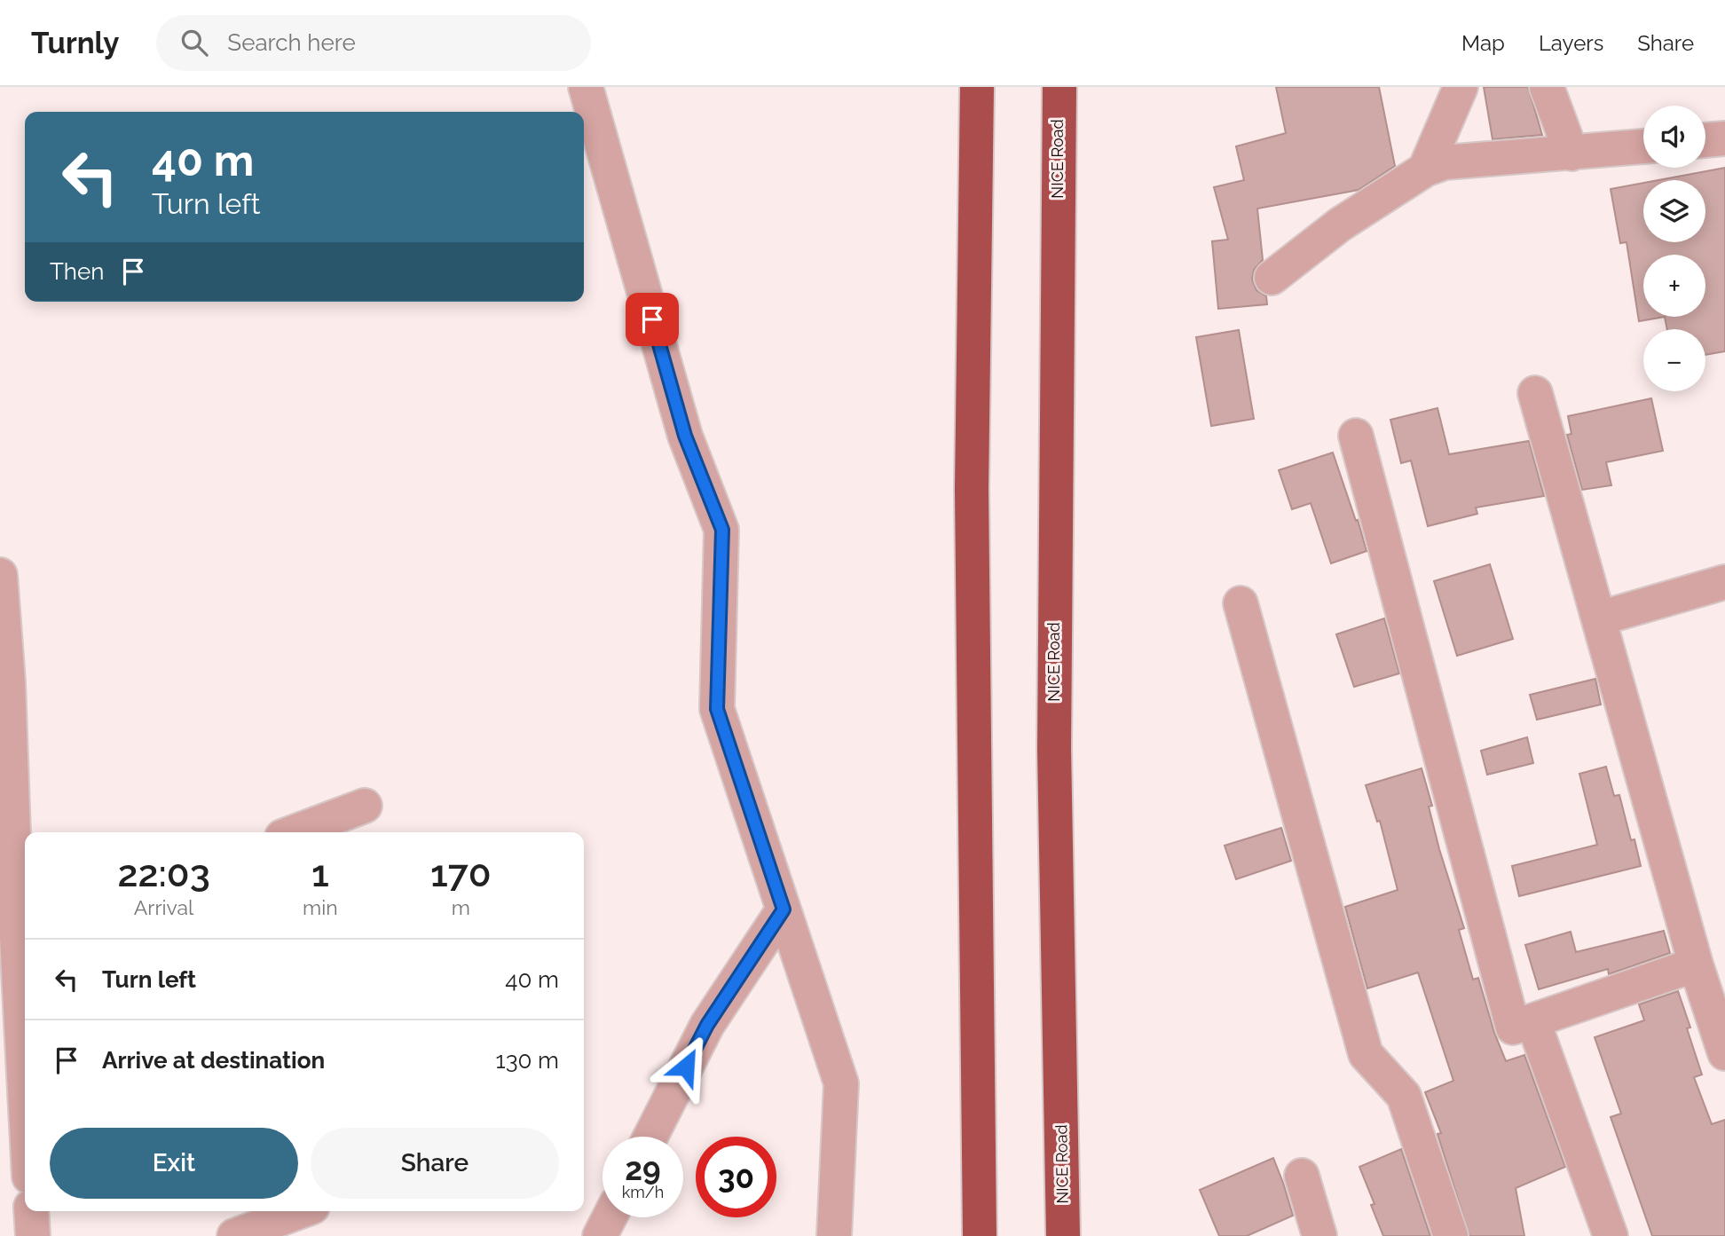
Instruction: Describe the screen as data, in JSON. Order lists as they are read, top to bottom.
{
  "streets": {
    "highway": ["NICE Road"]
  },
  "page": {
    "header": "Turnly",
    "search": "Search here",
    "nav": ["Map", "Layers", "Share"],
    "map_buttons": ["+", "−"],
    "turn": ["40 m", "Turn left"],
    "then": "Then",
    "eta": [
      "22:03",
      "Arrival",
      "1",
      "min",
      "170",
      "m"
    ],
    "list": [
      {
        "name": "Turn left",
        "value": "40 m"
      },
      {
        "name": "Arrive at destination",
        "value": "130 m"
      }
    ],
    "buttons": ["Exit", "Share"],
    "speed": "29 km/h",
    "limit": "30"
  }
}
